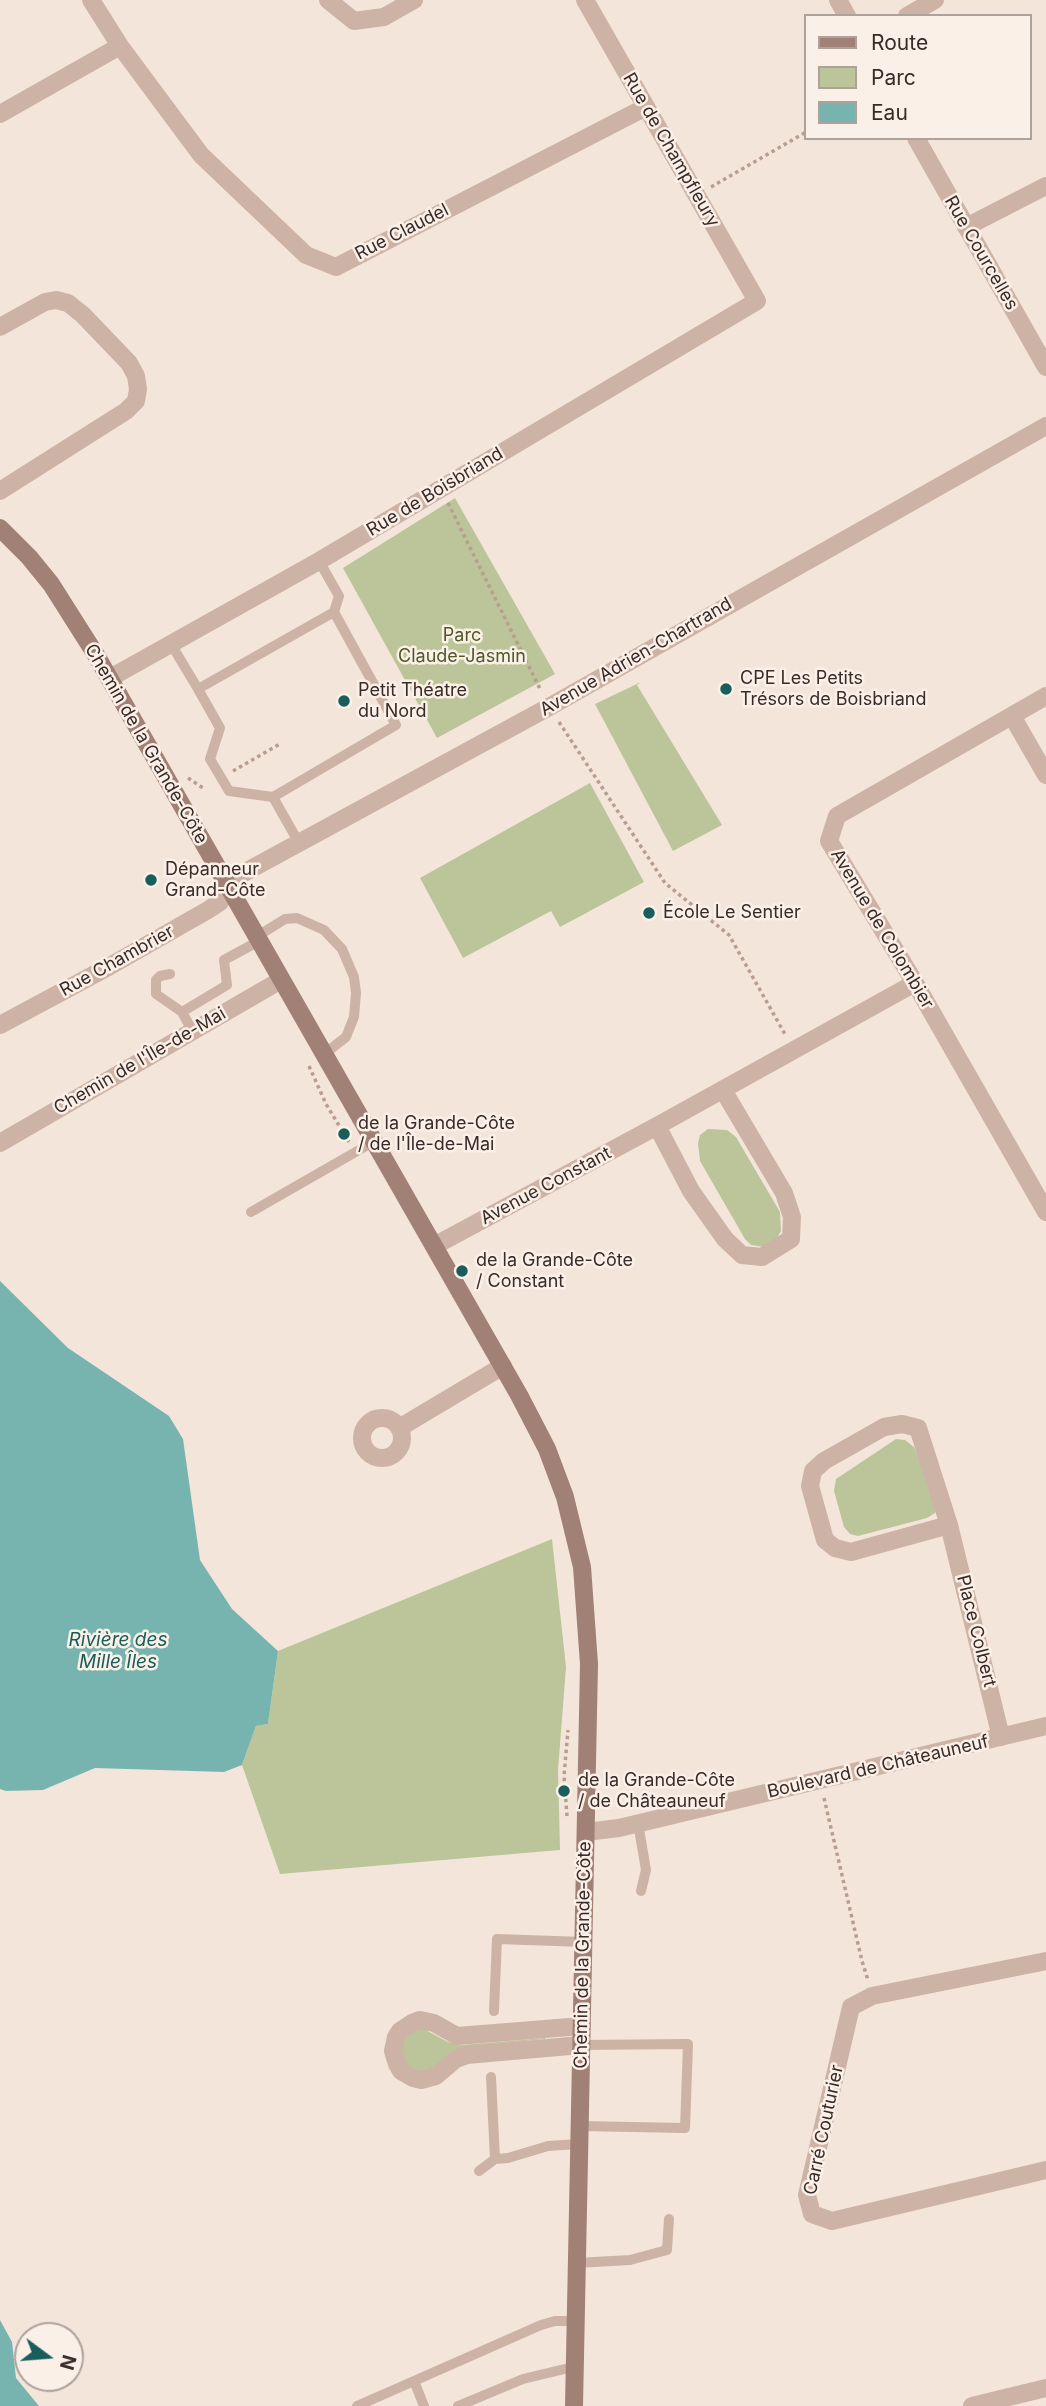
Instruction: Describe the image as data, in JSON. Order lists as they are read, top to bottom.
{
  "streets": {
    "main road": ["Chemin de la Grande-Côte"],
    "street": [
      "Rue de Champfleury",
      "Rue Claudel",
      "Rue Courcelles",
      "Rue de Boisbriand",
      "Avenue Adrien-Chartrand",
      "Avenue de Colombier",
      "Rue Chambrier",
      "Chemin de l'Île-de-Mai",
      "Avenue Constant",
      "Place Colbert",
      "Boulevard de Châteauneuf",
      "Carré Couturier"
    ]
  },
  "crossings": [
    ["Rue de Champfleury", "Rue Claudel"],
    ["Rue de Champfleury", "Rue de Boisbriand"],
    ["Rue de Boisbriand", "Chemin de la Grande-Côte"],
    ["Avenue Adrien-Chartrand", "Chemin de la Grande-Côte"],
    ["Avenue Adrien-Chartrand", "Rue Chambrier"],
    ["Chemin de la Grande-Côte", "Rue Chambrier"],
    ["Chemin de la Grande-Côte", "Chemin de l'Île-de-Mai"],
    ["Chemin de la Grande-Côte", "Avenue Constant"],
    ["Chemin de la Grande-Côte", "Boulevard de Châteauneuf"],
    ["Avenue de Colombier", "Avenue Constant"],
    ["Place Colbert", "Boulevard de Châteauneuf"]
  ],
  "water": ["Rivière des Mille Îles"],
  "parks": ["Parc Claude-Jasmin"],
  "places": [
    "CPE Les Petits Trésors de Boisbriand",
    "Petit Théatre du Nord",
    "Dépanneur Grand-Côte",
    "École Le Sentier",
    "de la Grande-Côte / de l'Île-de-Mai",
    "de la Grande-Côte / Constant",
    "de la Grande-Côte / de Châteauneuf"
  ],
  "legend": ["Route", "Parc", "Eau"],
  "north": "right"
}
